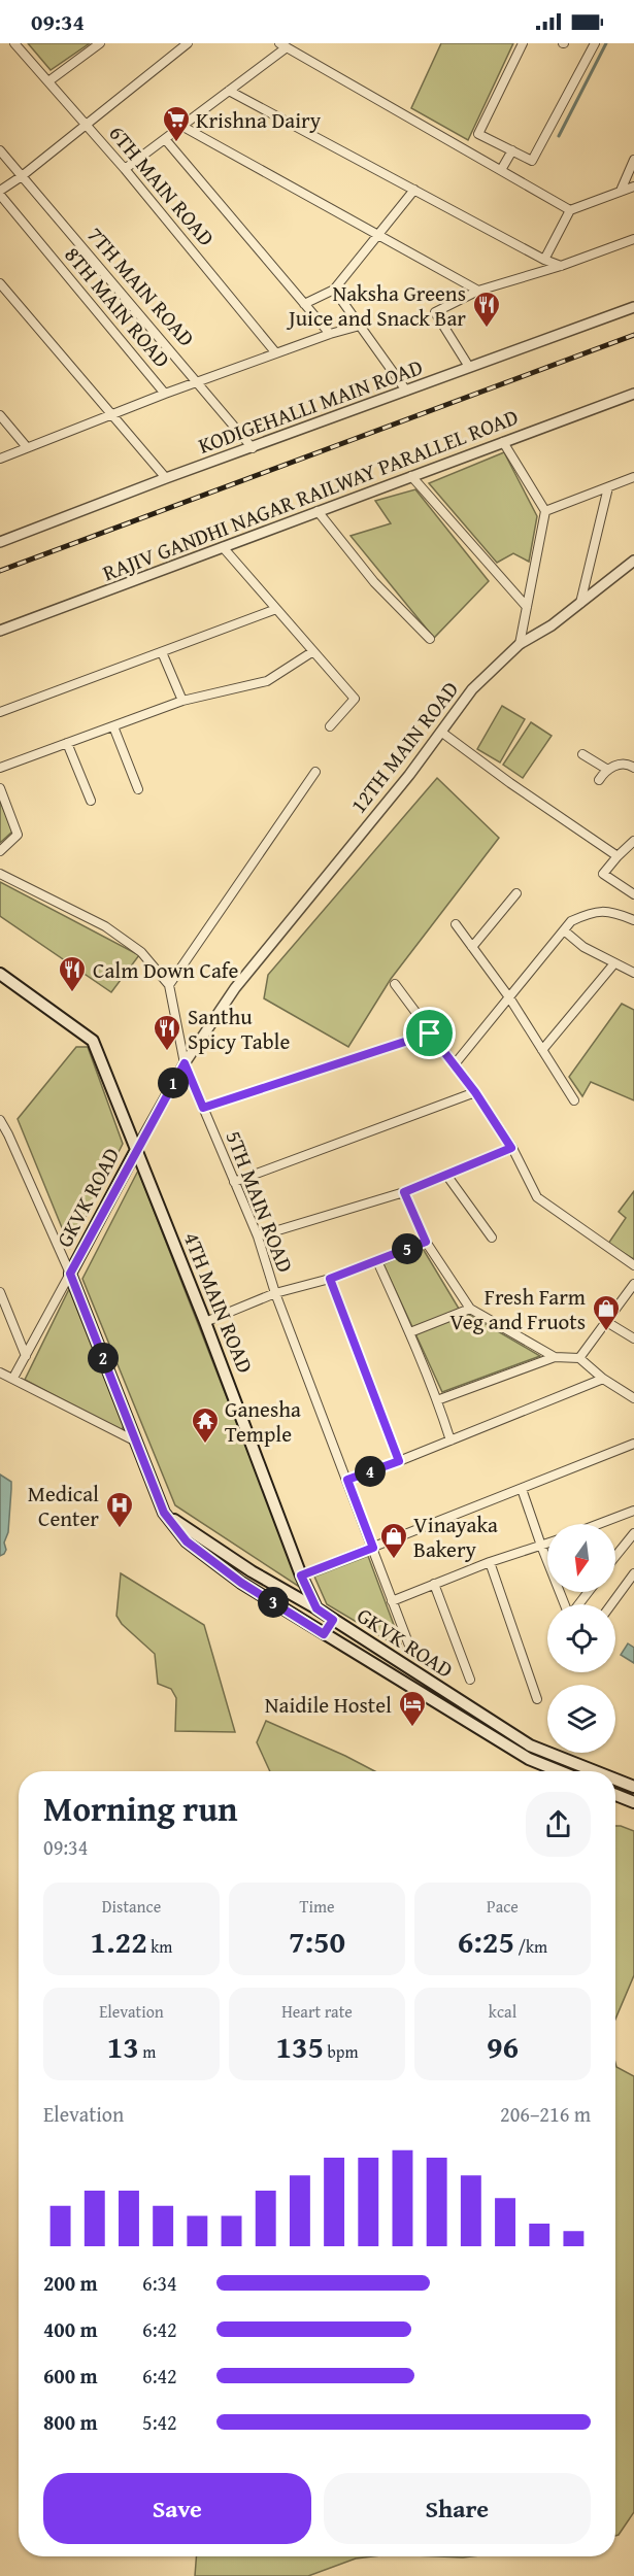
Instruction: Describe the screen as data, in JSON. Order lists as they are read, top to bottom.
{
  "streets": {
    "main road": ["GKVK ROAD", "4TH MAIN ROAD"],
    "street": [
      "6TH MAIN ROAD",
      "7TH MAIN ROAD",
      "8TH MAIN ROAD",
      "KODIGEHALLI MAIN ROAD",
      "RAJIV GANDHI NAGAR RAILWAY PARALLEL ROAD",
      "12TH MAIN ROAD",
      "5TH MAIN ROAD"
    ]
  },
  "crossings": [
    ["7TH MAIN ROAD", "KODIGEHALLI MAIN ROAD"],
    ["12TH MAIN ROAD", "GKVK ROAD"],
    ["12TH MAIN ROAD", "5TH MAIN ROAD"],
    ["12TH MAIN ROAD", "4TH MAIN ROAD"],
    ["GKVK ROAD", "4TH MAIN ROAD"]
  ],
  "places": {
    "supermarket": ["Krishna Dairy"],
    "restaurant": ["Naksha Greens Juice and Snack Bar", "Calm Down Cafe", "Santhu Spicy Table"],
    "shop": ["Fresh Farm Veg and Fruots", "Vinayaka Bakery"],
    "temple": ["Ganesha Temple"],
    "hospital": ["Medical Center"],
    "hotel": ["Naidile Hostel"]
  },
  "north": "bottom",
  "page": {
    "status": "09:34",
    "pins": [
      "1",
      "5",
      "2",
      "4",
      "3"
    ],
    "heading": ["Morning run", "09:34"],
    "stats": [
      ["Distance", "1.22 km"],
      ["Time", "7:50"],
      ["Pace", "6:25 /km"],
      ["Elevation", "13 m"],
      ["Heart rate", "135 bpm"],
      ["kcal", "96"]
    ],
    "chart": ["Elevation", "206–216 m"],
    "list": [
      {
        "name": "200 m",
        "note": "6:34"
      },
      {
        "name": "400 m",
        "note": "6:42"
      },
      {
        "name": "600 m",
        "note": "6:42"
      },
      {
        "name": "800 m",
        "note": "5:42"
      }
    ],
    "buttons": ["Save", "Share"]
  }
}
